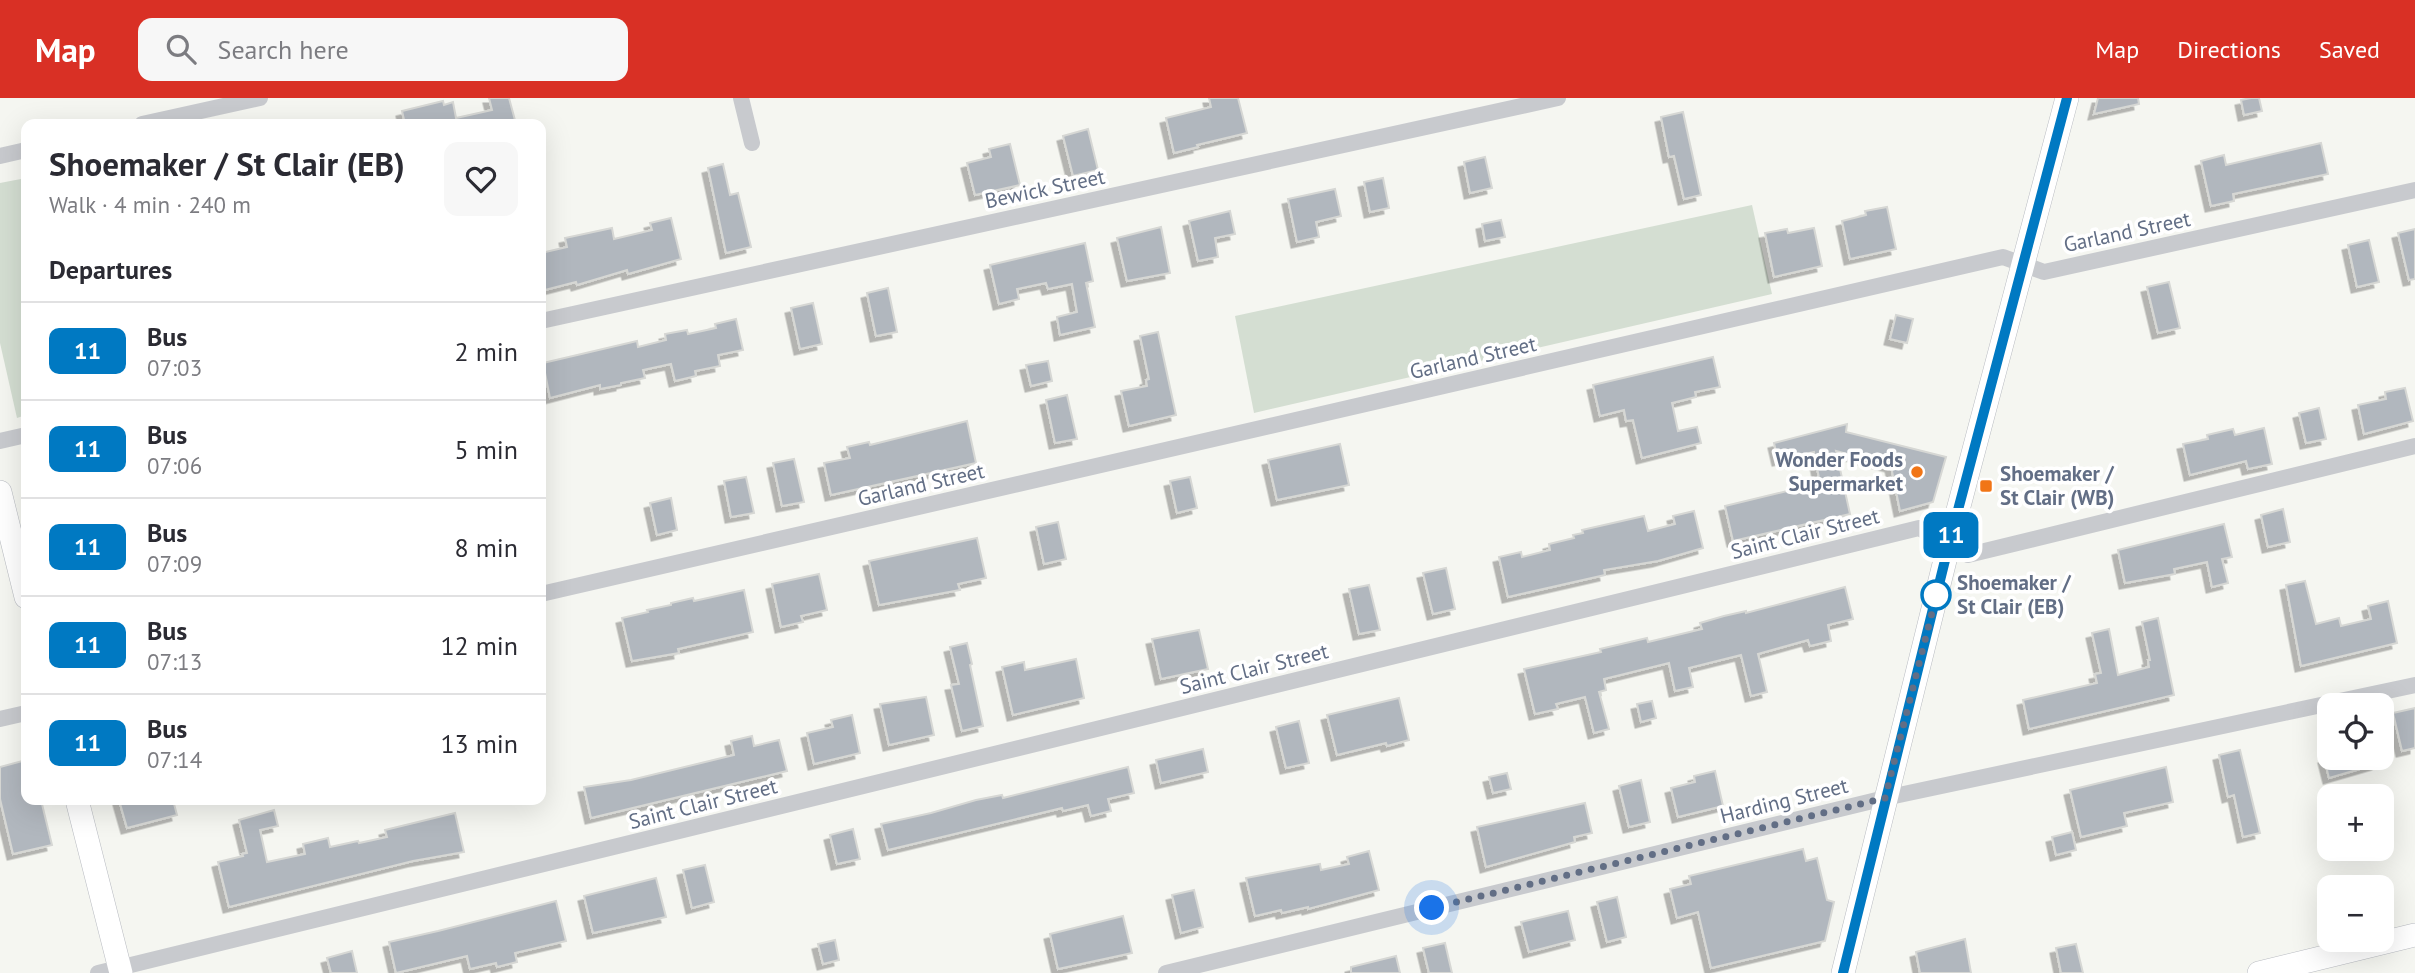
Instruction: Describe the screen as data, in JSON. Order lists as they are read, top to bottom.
{
  "streets": {
    "street": [
      "Bewick Street",
      "Garland Street",
      "Saint Clair Street",
      "Harding Street"
    ]
  },
  "places": {
    "other": ["Wonder Foods Supermarket", "Shoemaker / St Clair (EB)"],
    "transit": ["Shoemaker / St Clair (WB)"]
  },
  "lines": ["bus line 11"],
  "page": {
    "header": "Map",
    "search": "Search here",
    "nav": ["Map", "Directions", "Saved"],
    "on_map": "11",
    "heading": [
      ["Shoemaker / St Clair (EB)", "Walk · 4 min · 240 m"],
      "Departures"
    ],
    "list": [
      {
        "mark": "11",
        "name": "Bus",
        "note": "07:03",
        "value": "2 min"
      },
      {
        "mark": "11",
        "name": "Bus",
        "note": "07:06",
        "value": "5 min"
      },
      {
        "mark": "11",
        "name": "Bus",
        "note": "07:09",
        "value": "8 min"
      },
      {
        "mark": "11",
        "name": "Bus",
        "note": "07:13",
        "value": "12 min"
      },
      {
        "mark": "11",
        "name": "Bus",
        "note": "07:14",
        "value": "13 min"
      }
    ],
    "map_buttons": ["+", "−"]
  }
}
